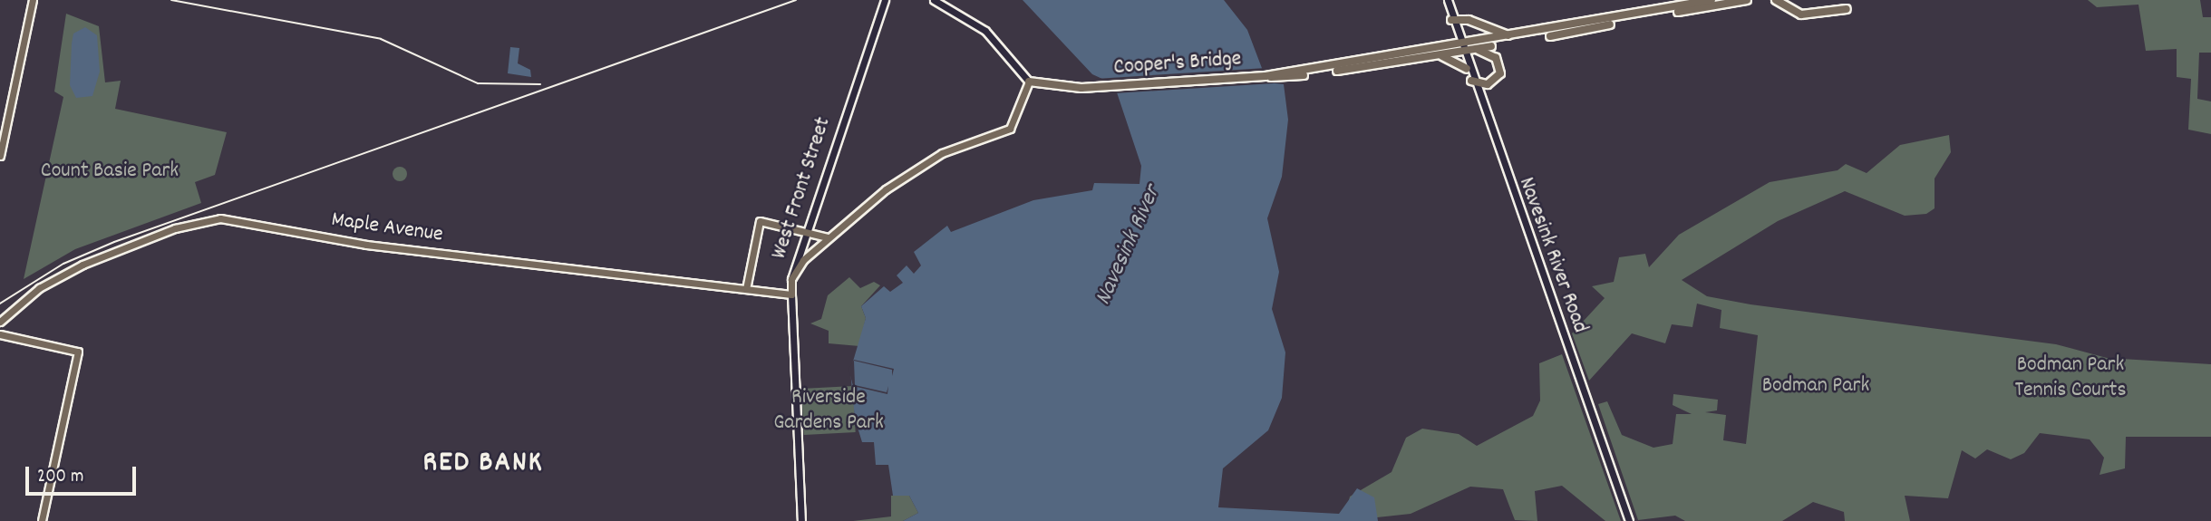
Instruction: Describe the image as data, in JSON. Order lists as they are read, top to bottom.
{
  "streets": {
    "highway": ["Cooper's Bridge"],
    "main road": ["West Front Street", "Maple Avenue", "Navesink River Road"]
  },
  "crossings": [
    ["West Front Street", "Maple Avenue"]
  ],
  "districts": ["RED BANK"],
  "water": ["Navesink River"],
  "parks": [
    "Count Basie Park",
    "Bodman Park Tennis Courts",
    "Bodman Park",
    "Riverside Gardens Park"
  ],
  "scale_bar": "200 m"
}
